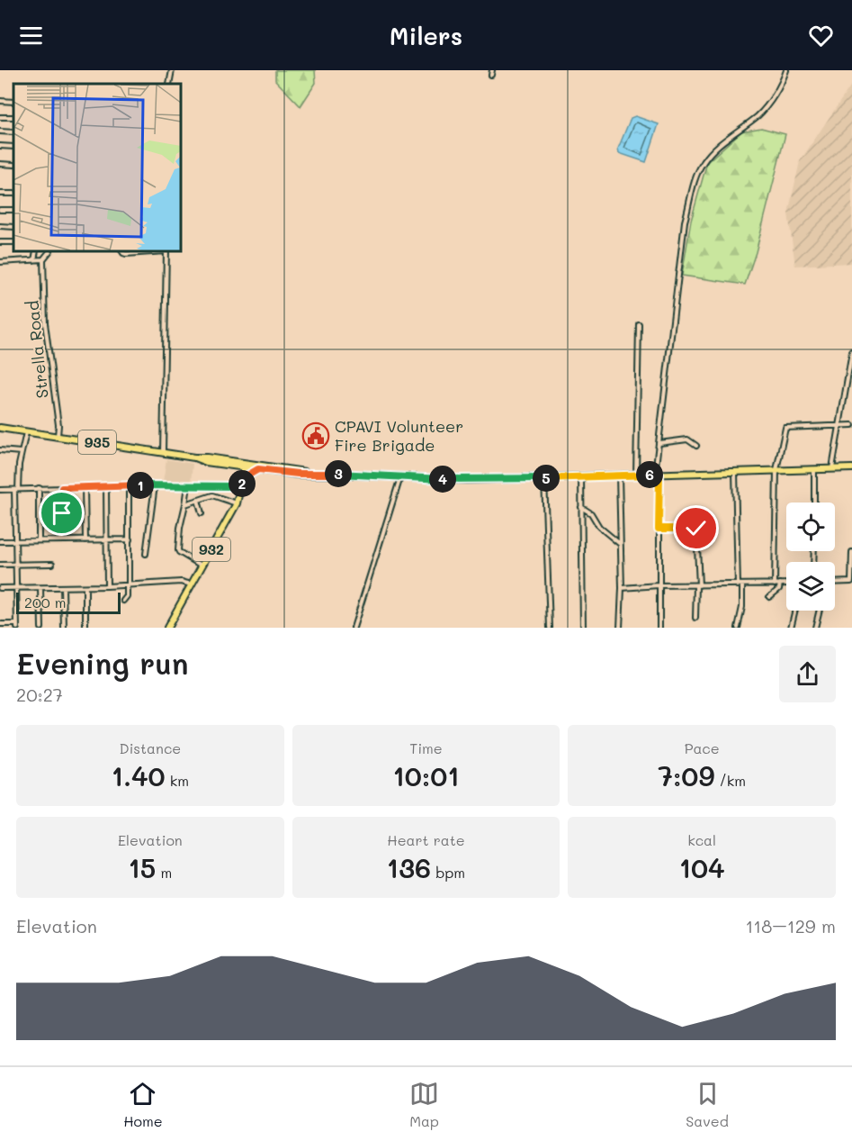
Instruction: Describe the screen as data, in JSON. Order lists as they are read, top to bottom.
{
  "streets": {
    "main road": ["935", "932"],
    "street": ["Strella Road"]
  },
  "crossings": [
    ["Strella Road", "935"],
    ["935", "932"]
  ],
  "places": {
    "public building": ["CPAVI Volunteer Fire Brigade"]
  },
  "scale_bar": "200 m",
  "page": {
    "header": "Milers",
    "pins": [
      "3",
      "6",
      "5",
      "4",
      "2",
      "1"
    ],
    "scale": "200 m",
    "heading": ["Evening run", "20:27"],
    "stats": [
      ["Distance", "1.40 km"],
      ["Time", "10:01"],
      ["Pace", "7:09 /km"],
      ["Elevation", "15 m"],
      ["Heart rate", "136 bpm"],
      ["kcal", "104"]
    ],
    "chart": ["Elevation", "118–129 m"],
    "tabs": ["Home", "Map", "Saved"]
  }
}
